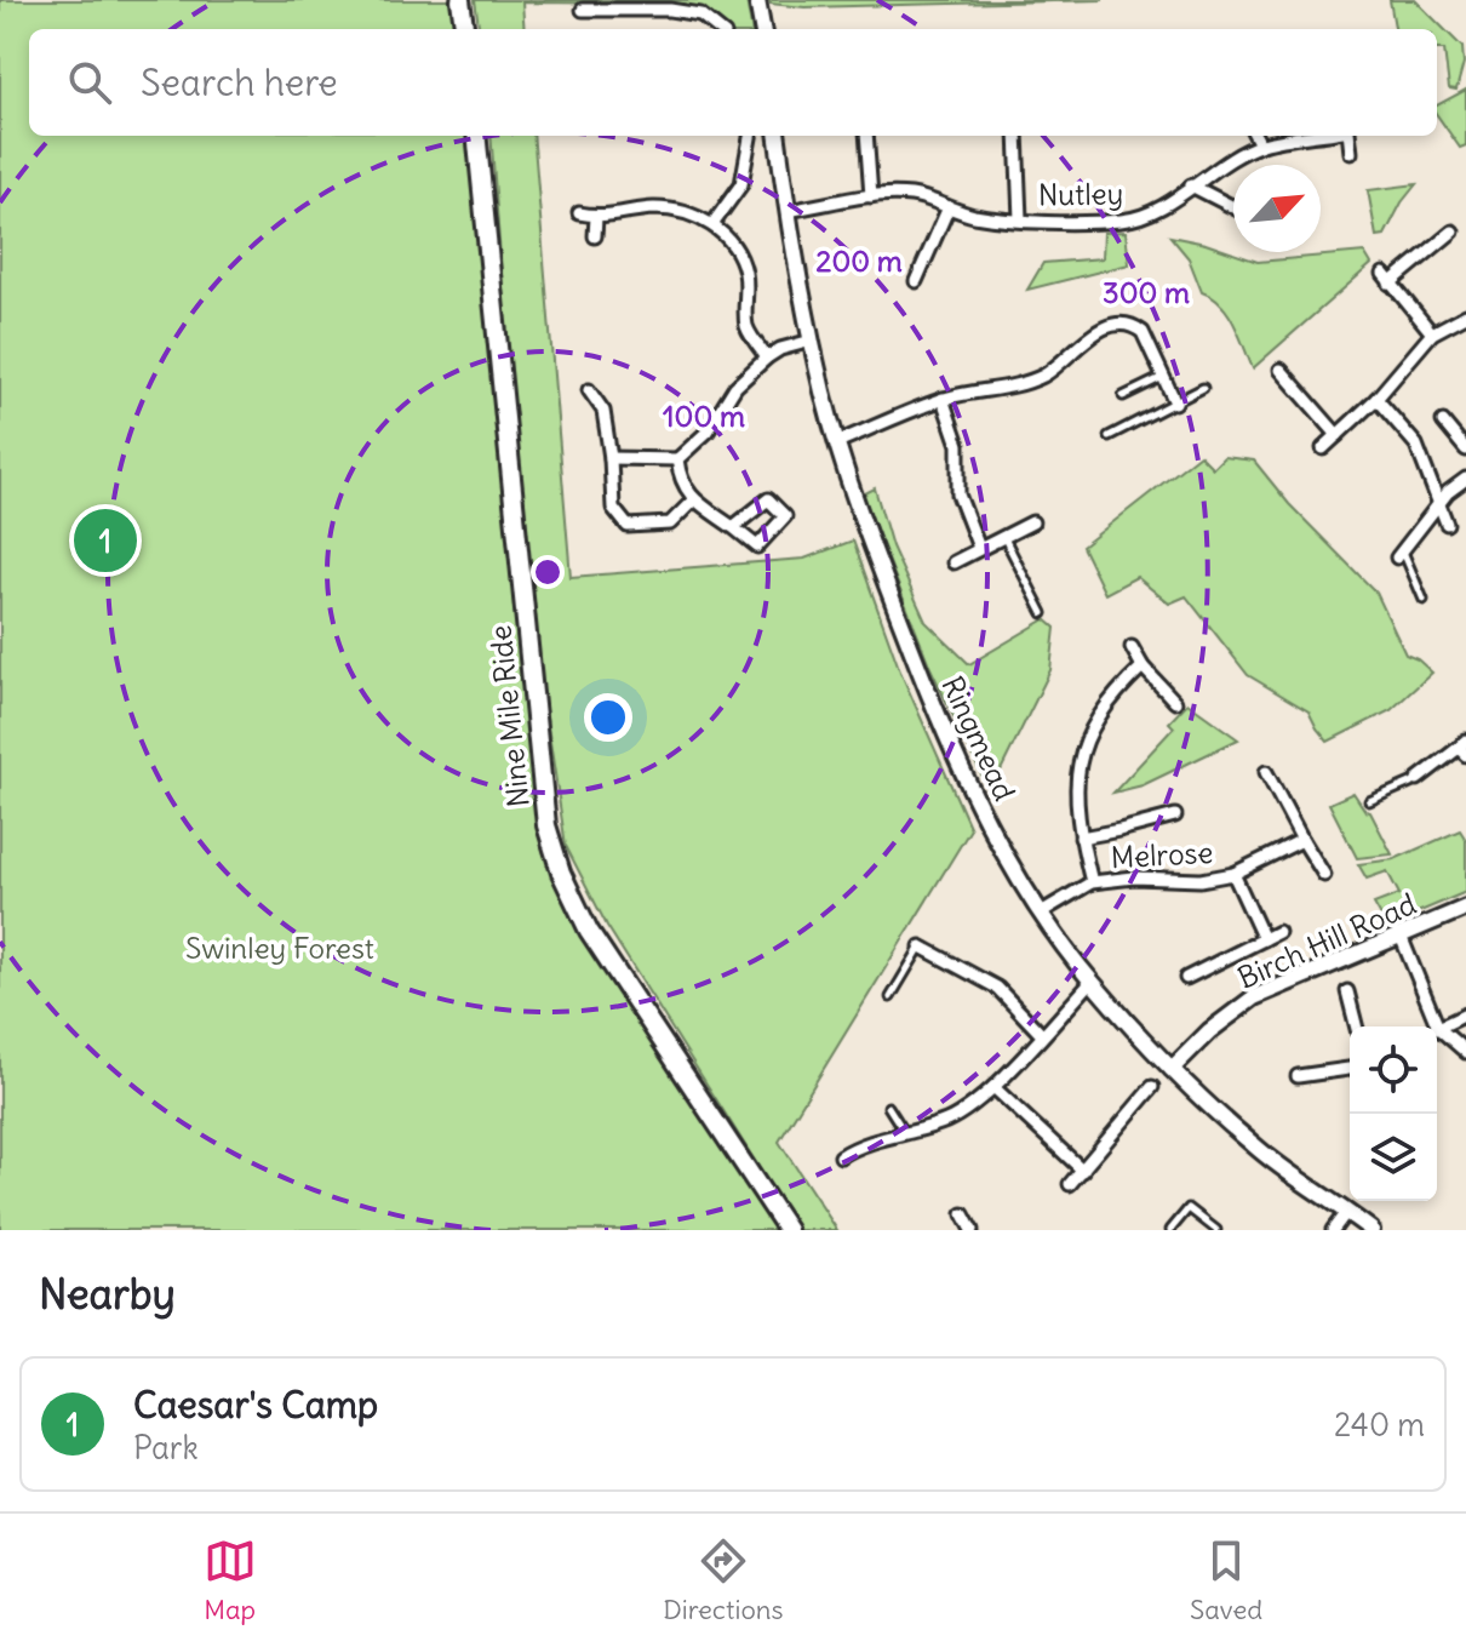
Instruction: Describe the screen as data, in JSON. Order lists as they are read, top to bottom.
{
  "streets": {
    "main road": ["Nine Mile Ride"],
    "street": [
      "Nutley",
      "Ringmead",
      "Melrose",
      "Birch Hill Road"
    ]
  },
  "crossings": [
    ["Nutley", "Ringmead"],
    ["Ringmead", "Melrose"],
    ["Ringmead", "Birch Hill Road"]
  ],
  "parks": ["Swinley Forest"],
  "north": "top right",
  "page": {
    "search": "Search here",
    "pins": "1",
    "heading": "Nearby",
    "list": [
      {
        "mark": "1",
        "name": "Caesar's Camp",
        "note": "Park",
        "value": "240 m"
      }
    ],
    "nav": ["Map", "Directions", "Saved"]
  },
  "rings": ["200 m", "300 m", "100 m"]
}
